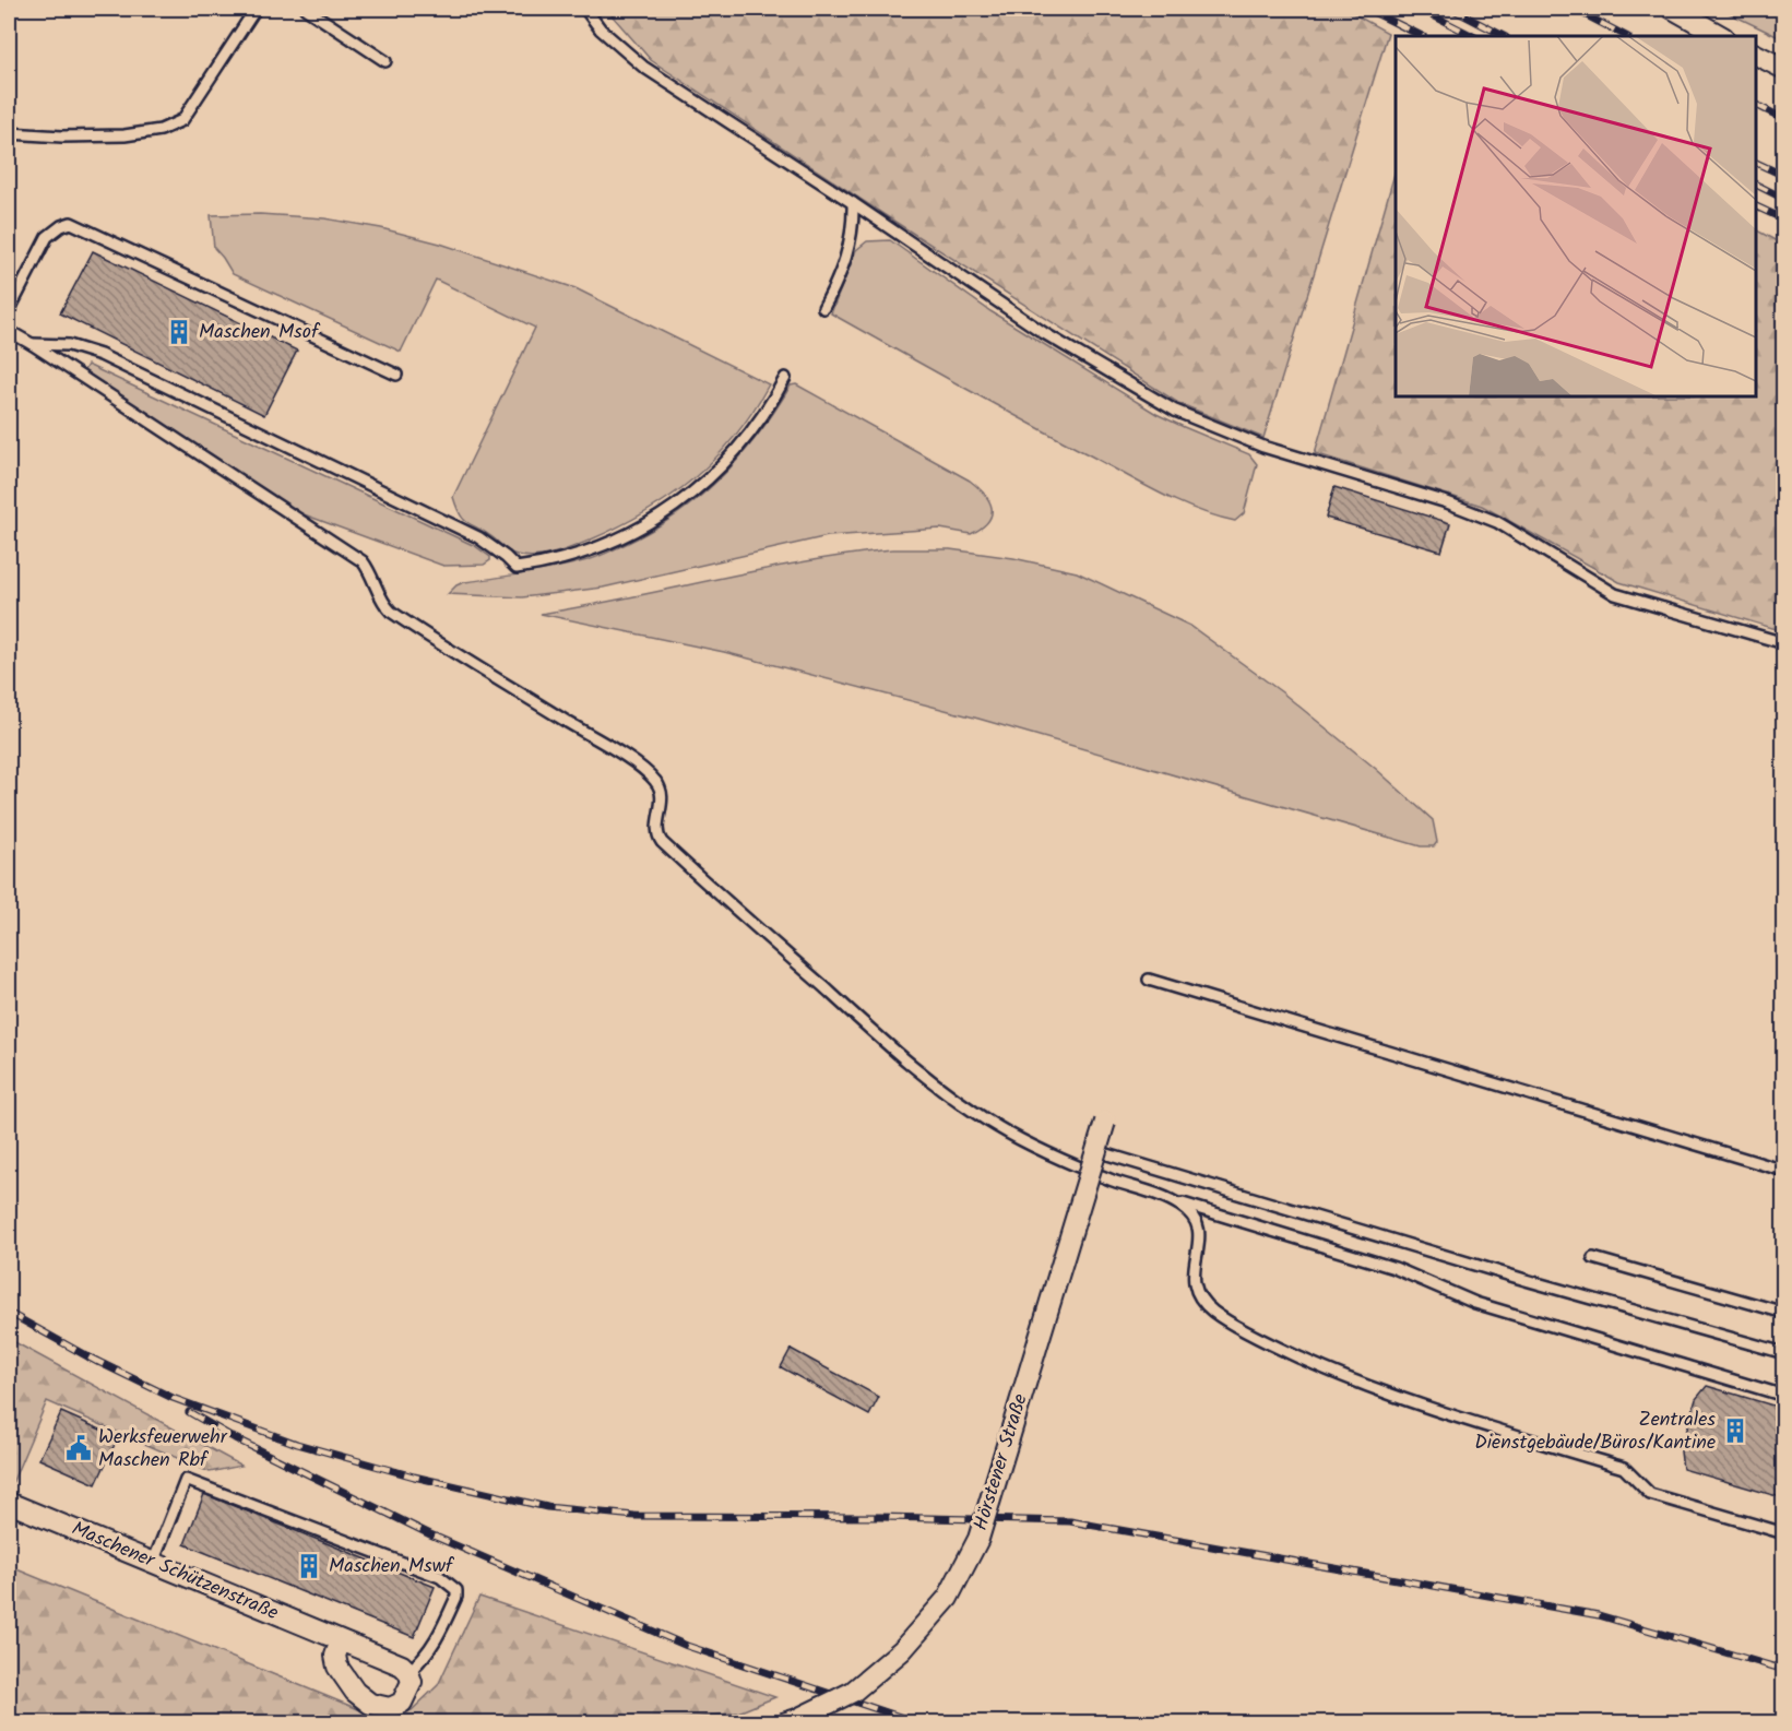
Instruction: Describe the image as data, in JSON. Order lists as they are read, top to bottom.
{
  "streets": {
    "street": ["Hörstener Straße", "Maschener Schützenstraße"]
  },
  "places": {
    "building": ["Maschen Msof", "Zentrales Dienstgebäude/Büros/Kantine", "Maschen Mswf"],
    "public building": ["Werksfeuerwehr Maschen Rbf"]
  }
}
